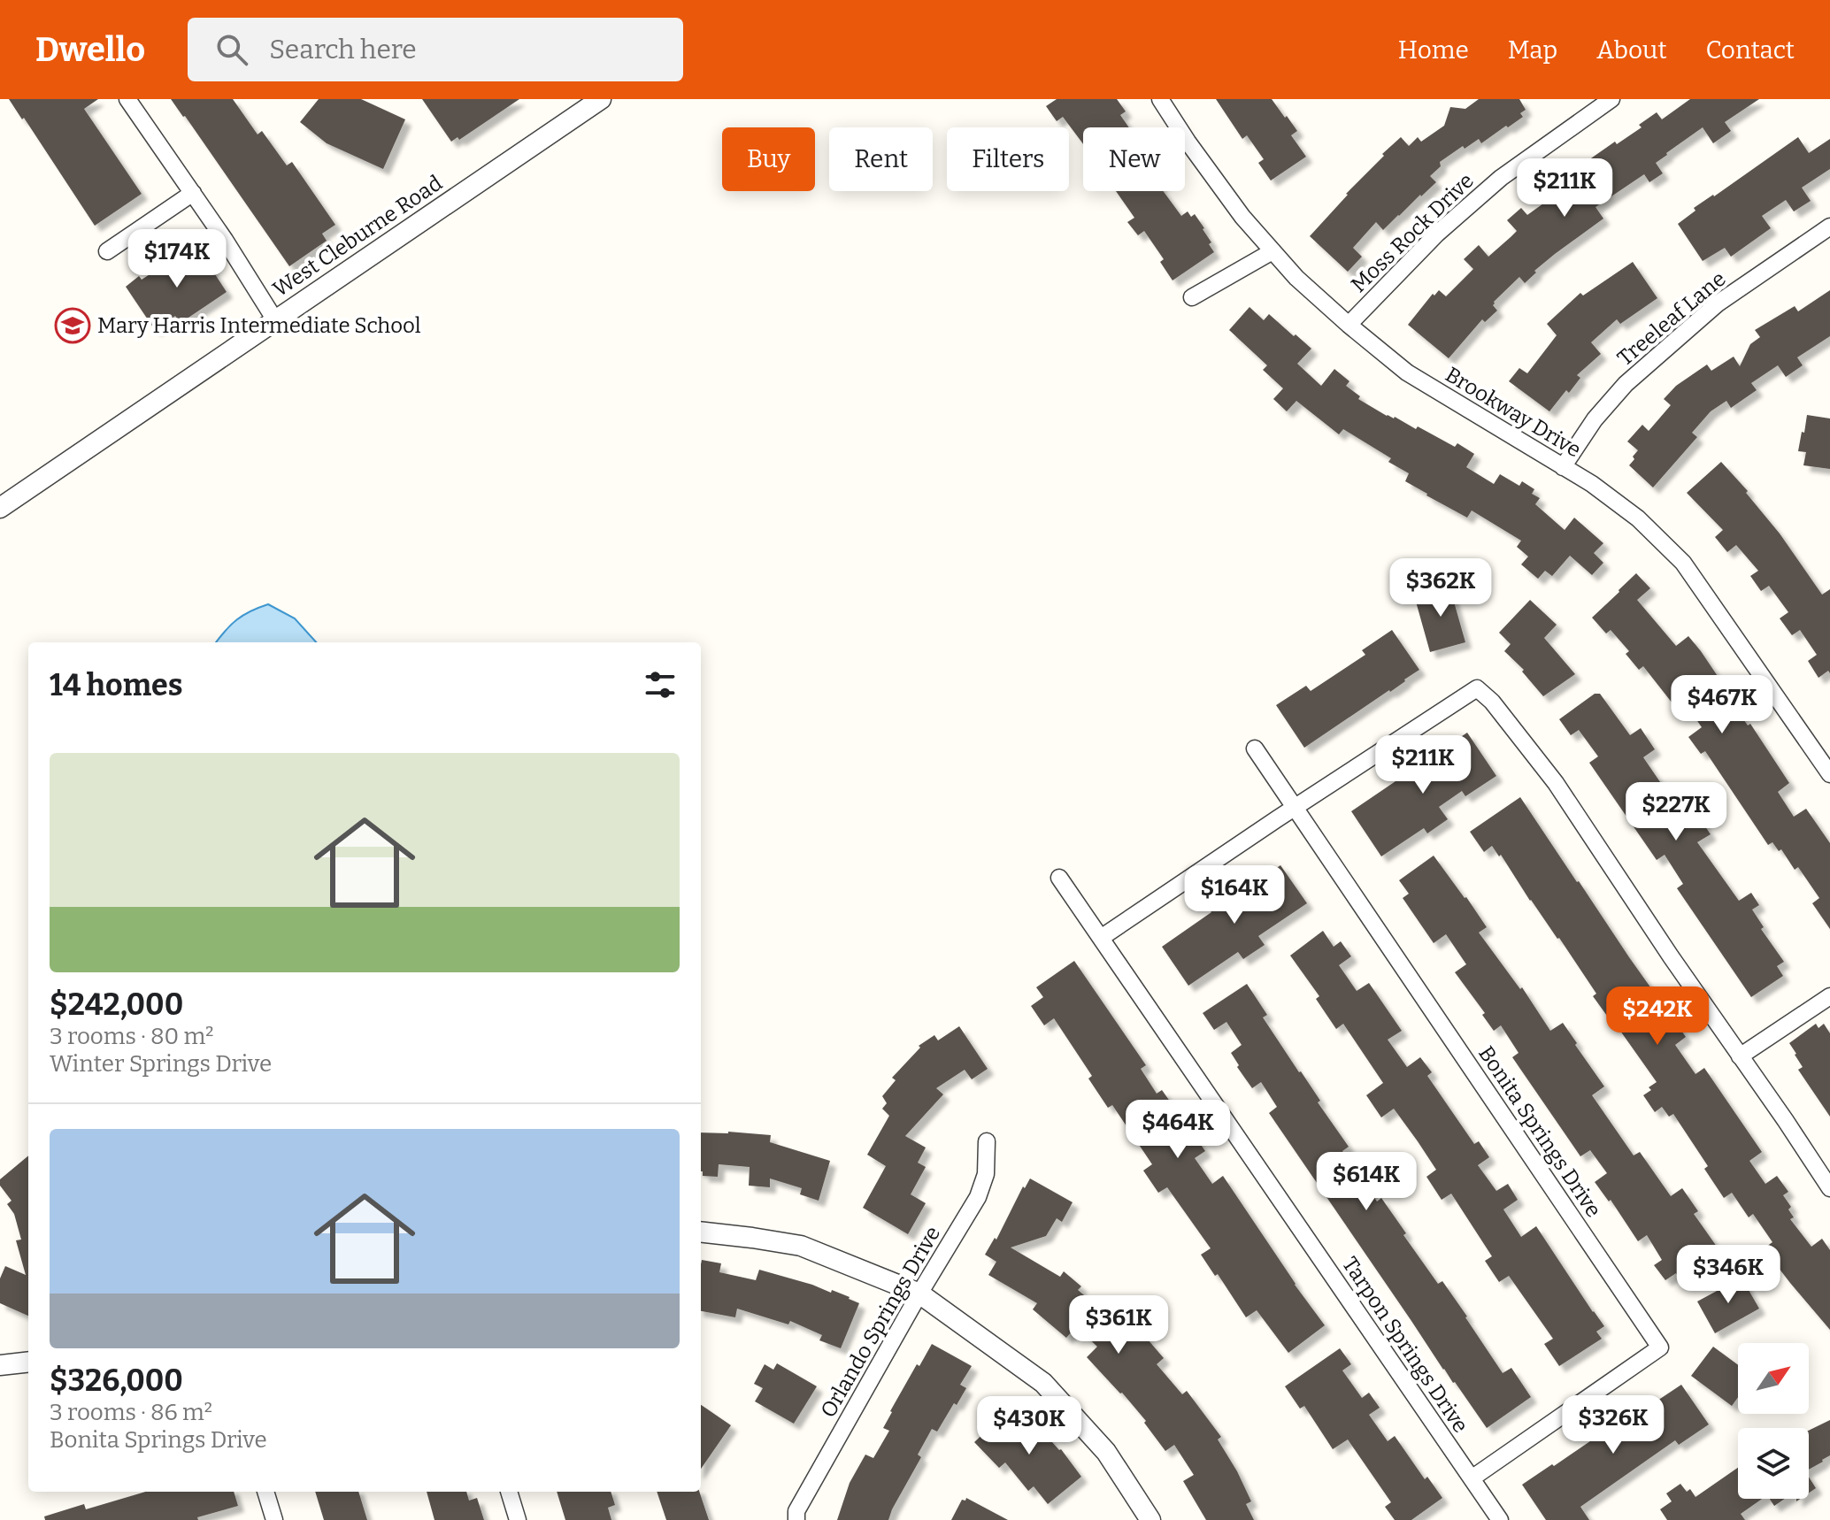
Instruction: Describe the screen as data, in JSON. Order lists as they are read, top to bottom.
{
  "streets": {
    "street": [
      "Moss Rock Drive",
      "West Cleburne Road",
      "Treeleaf Lane",
      "Brookway Drive",
      "Bonita Springs Drive",
      "Orlando Springs Drive",
      "Tarpon Springs Drive"
    ]
  },
  "crossings": [
    ["Moss Rock Drive", "Brookway Drive"],
    ["Treeleaf Lane", "Brookway Drive"],
    ["Bonita Springs Drive", "Tarpon Springs Drive"]
  ],
  "places": {
    "school or university": ["Mary Harris Intermediate School"]
  },
  "north": "top right",
  "page": {
    "header": "Dwello",
    "search": "Search here",
    "nav": [
      "Home",
      "Map",
      "About",
      "Contact"
    ],
    "chip": [
      "Buy",
      "Rent",
      "Filters",
      "New"
    ],
    "price": [
      "$211K",
      "$174K",
      "$362K",
      "$467K",
      "$211K",
      "$227K",
      "$164K",
      "$242K",
      "$464K",
      "$614K",
      "$346K",
      "$361K",
      "$326K",
      "$430K"
    ],
    "heading": "14 homes",
    "list": [
      {
        "name": "$242,000",
        "note": "3 rooms · 80 m² · Winter Springs Drive"
      },
      {
        "name": "$326,000",
        "note": "3 rooms · 86 m² · Bonita Springs Drive"
      }
    ]
  }
}
